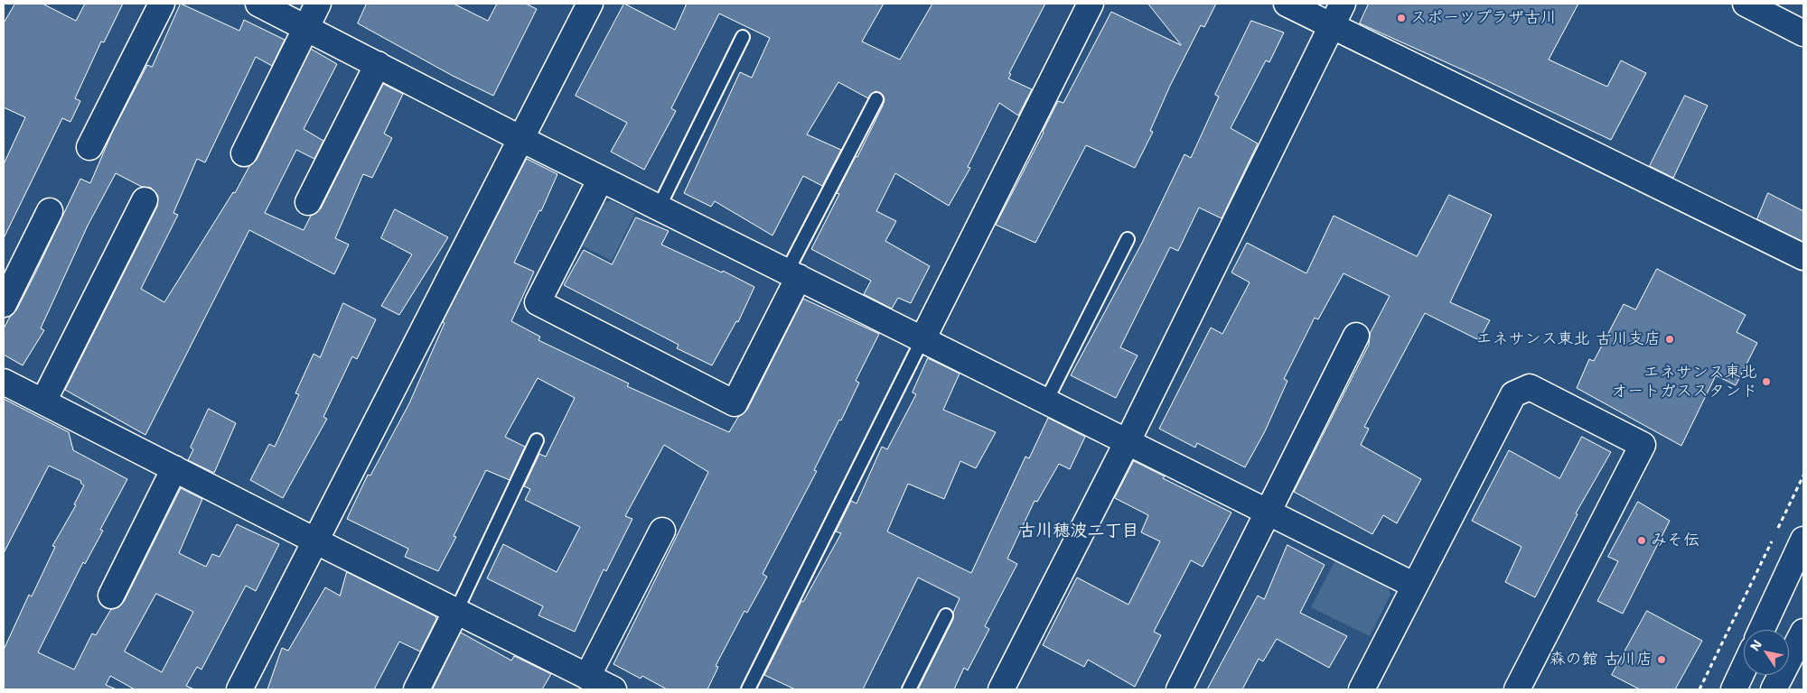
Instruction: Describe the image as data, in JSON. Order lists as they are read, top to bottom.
{
  "districts": ["古川穂波二丁目"],
  "places": [
    "スポーツプラザ古川",
    "エネサンス東北 古川支店",
    "エネサンス東北 オートガススタンド",
    "みそ伝",
    "森の館 古川店"
  ],
  "north": "top left"
}
